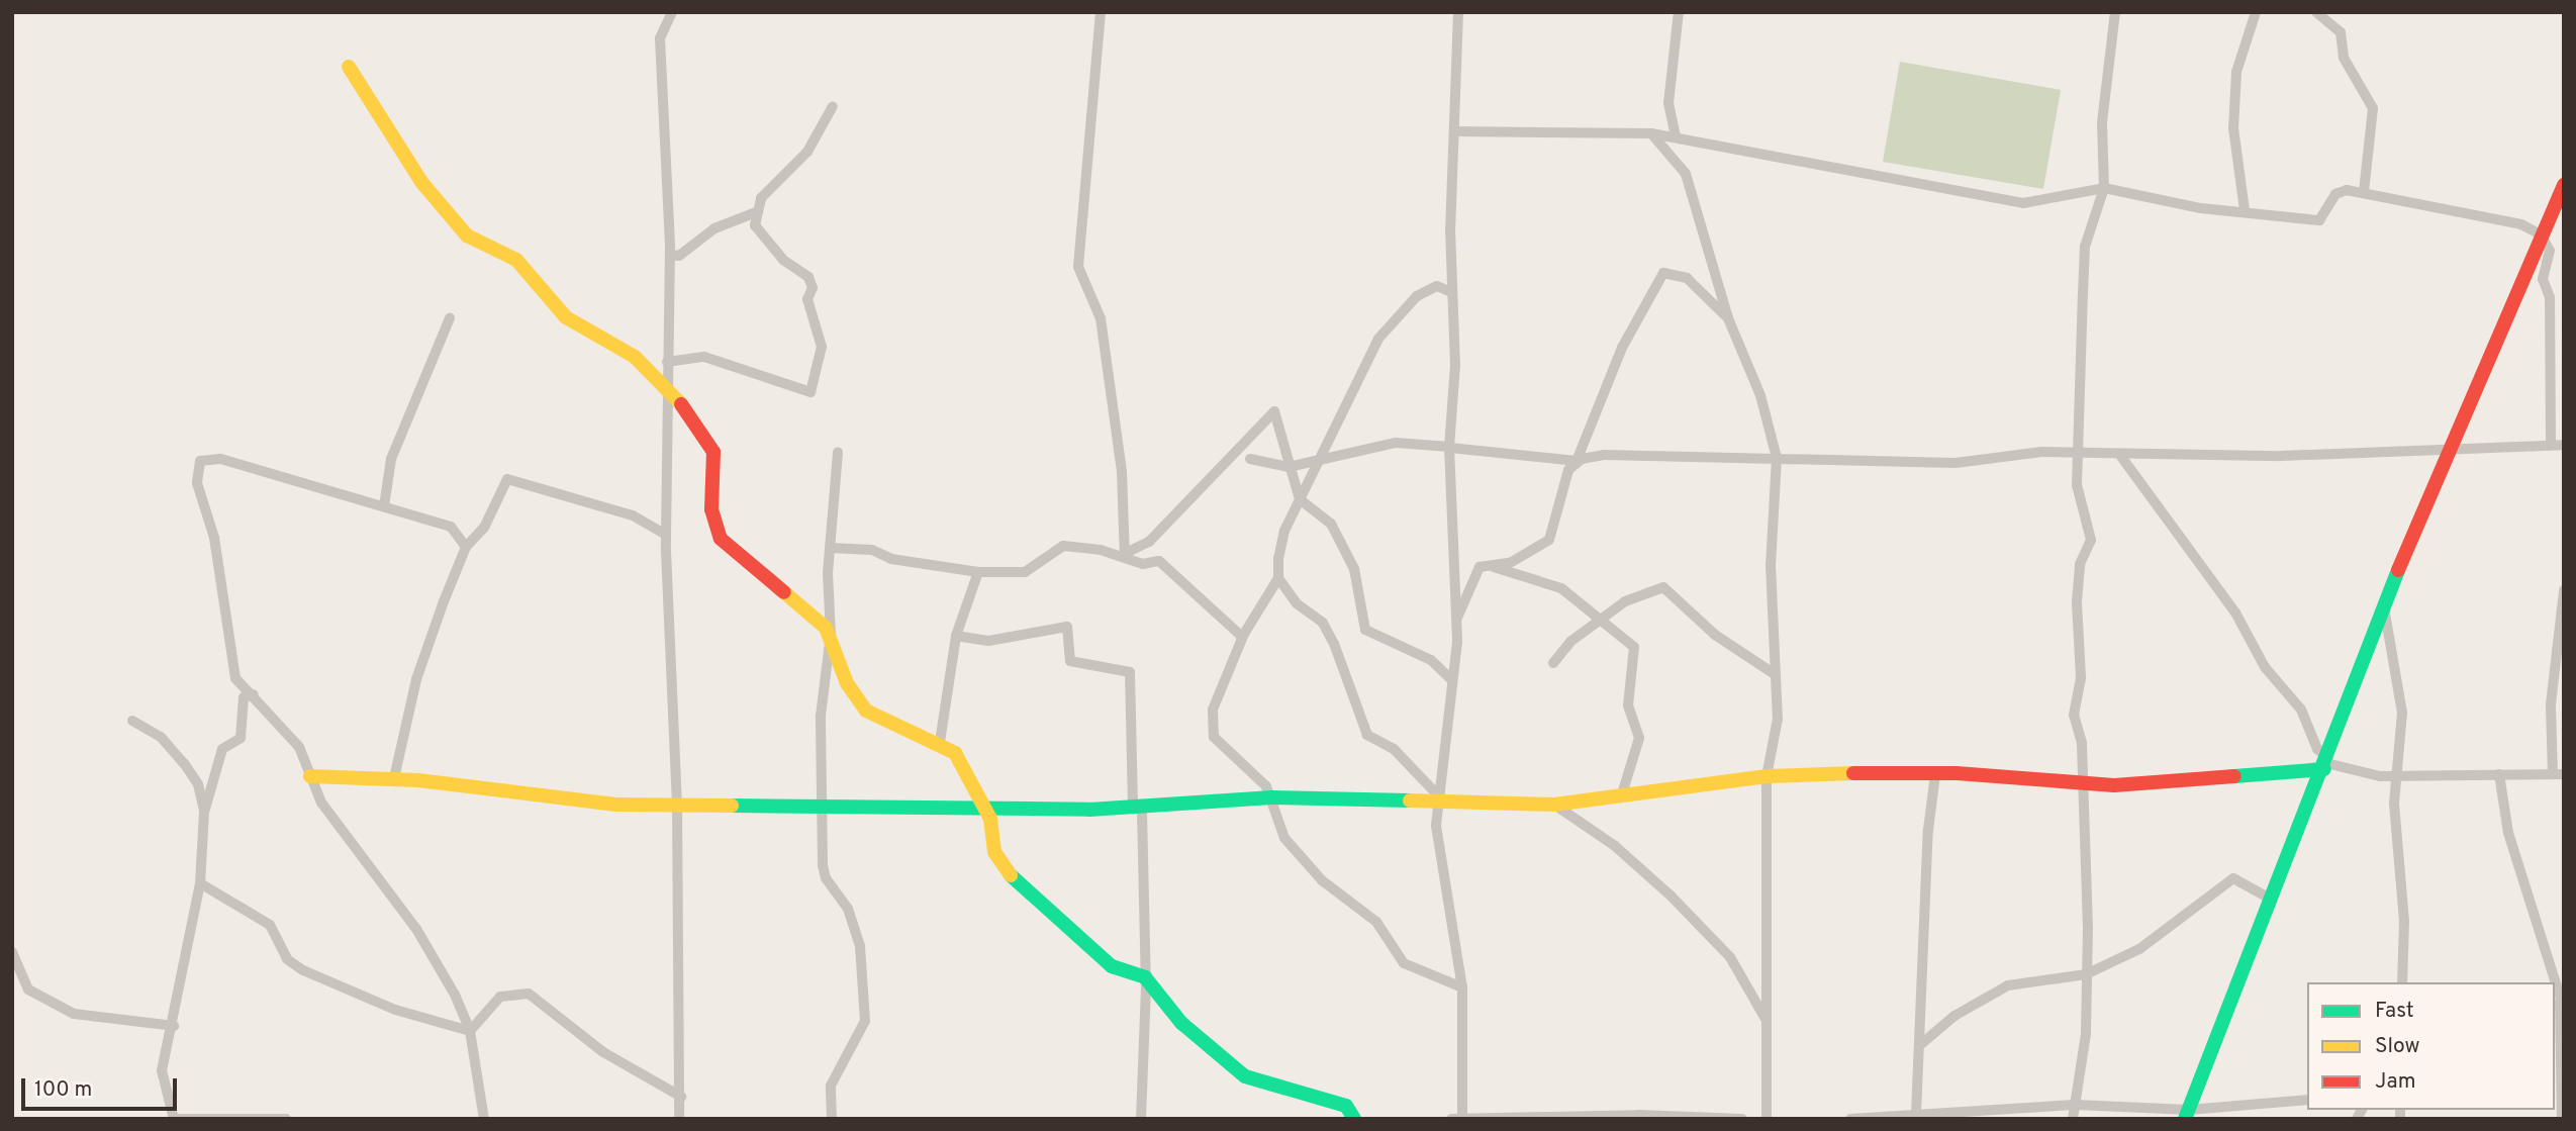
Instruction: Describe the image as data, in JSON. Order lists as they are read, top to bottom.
{
  "legend": ["Fast", "Slow", "Jam"],
  "scale_bar": "100 m"
}
